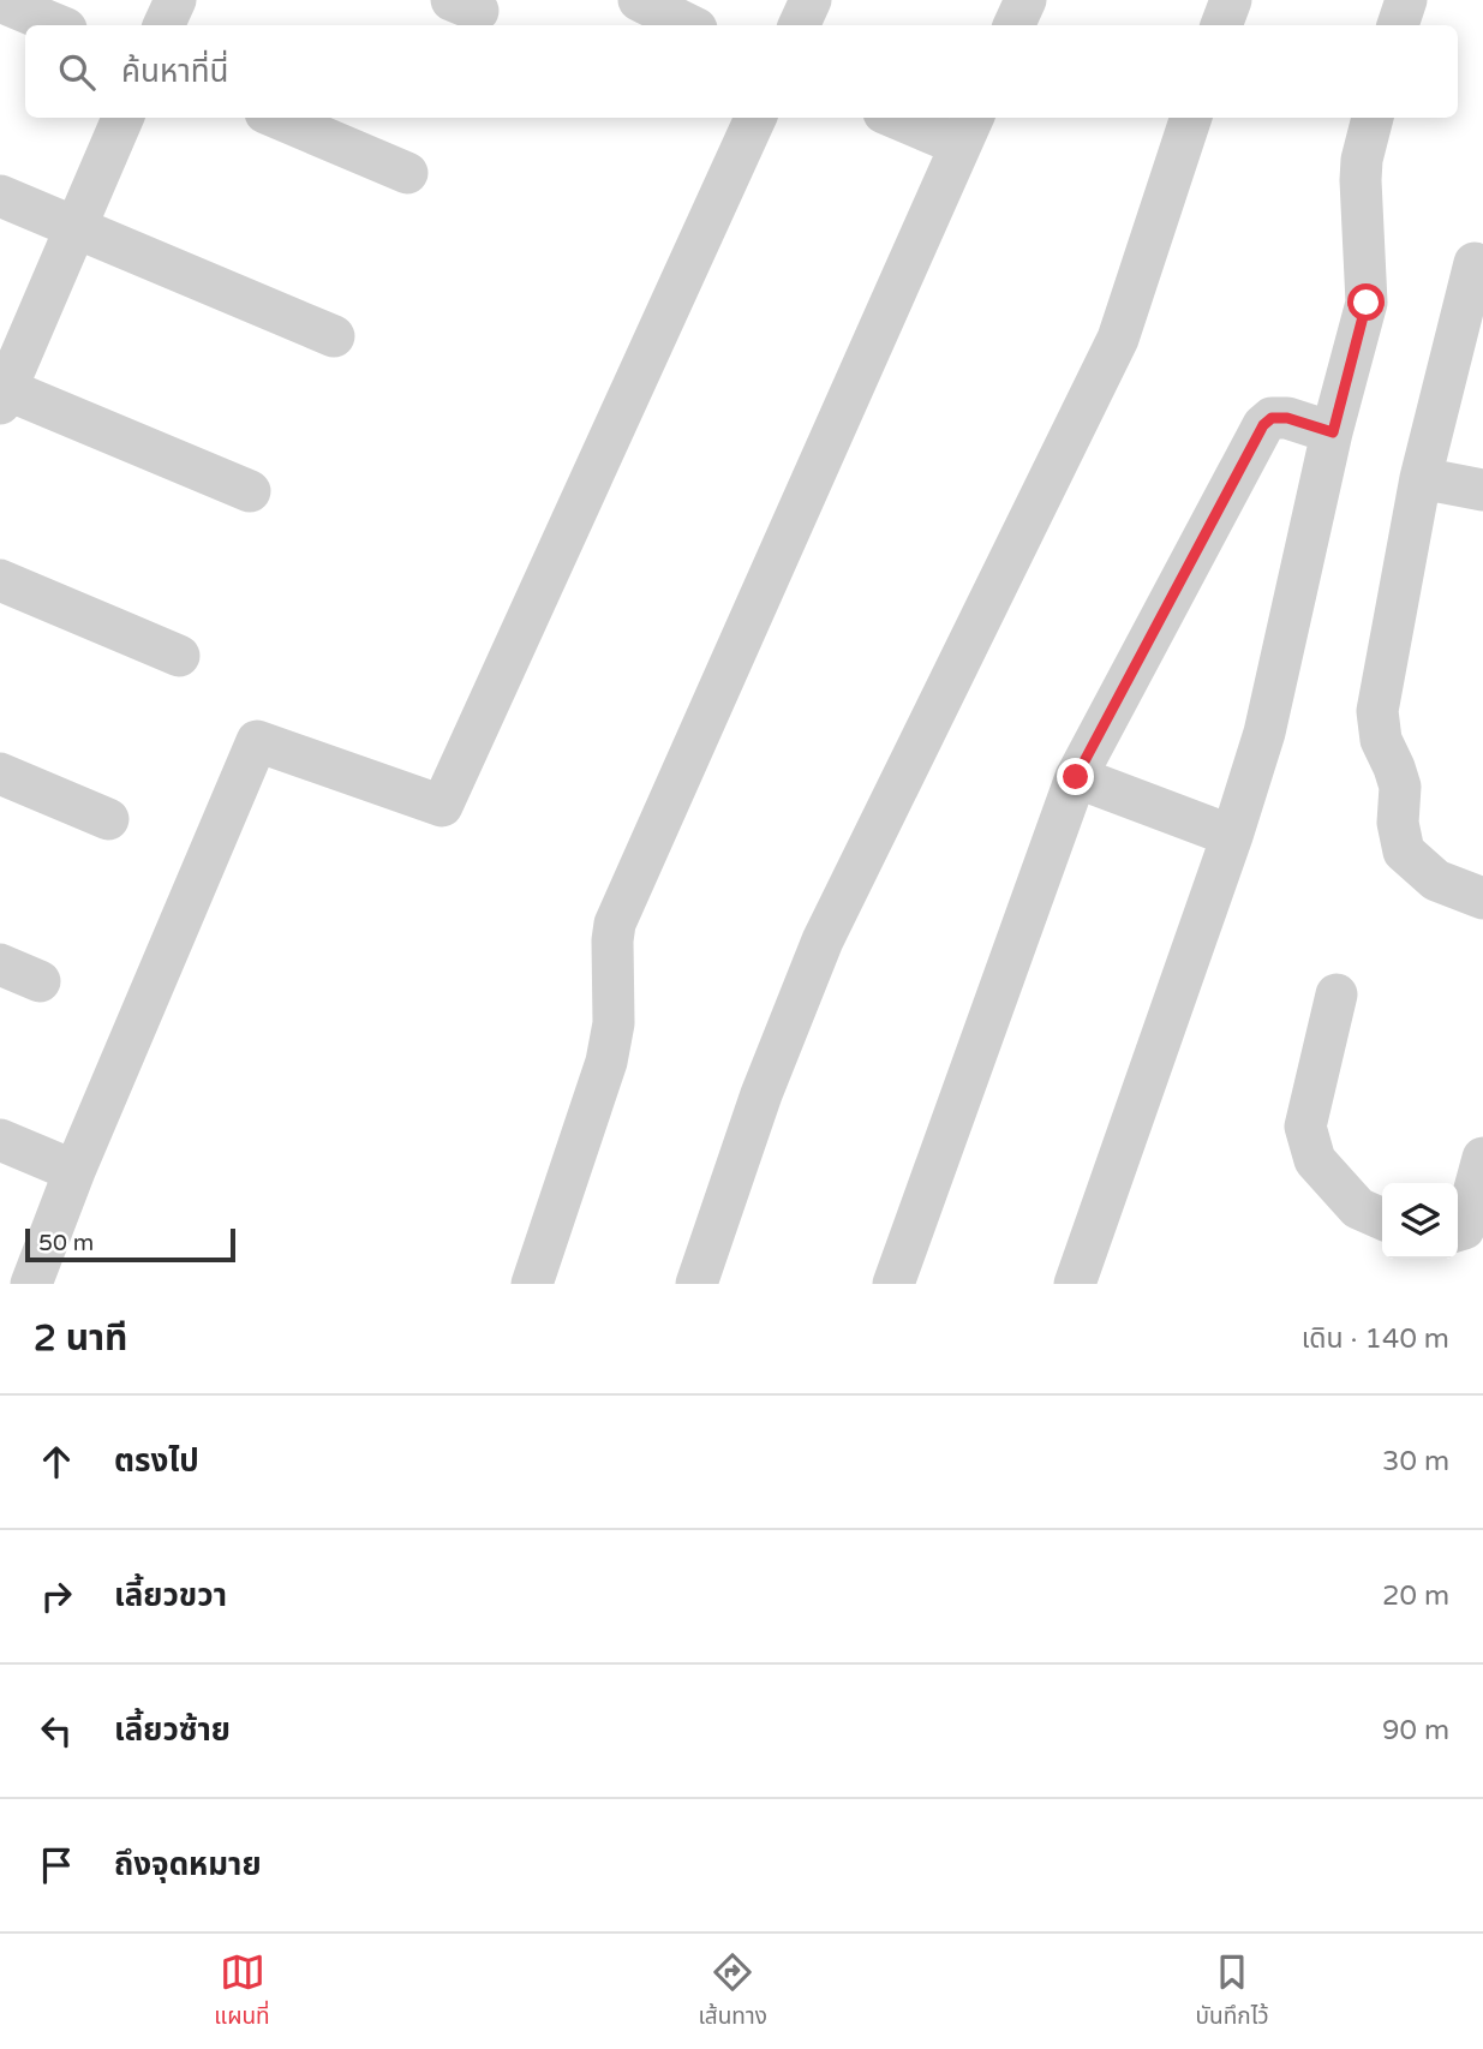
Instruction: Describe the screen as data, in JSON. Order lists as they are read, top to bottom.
{
  "scale_bar": "50 m",
  "page": {
    "search": "ค้นหาที่นี่",
    "scale": "50 m",
    "heading": ["2 นาที", "เดิน · 140 m"],
    "list": [
      ["ตรงไป", "30 m"],
      ["เลี้ยวขวา", "20 m"],
      ["เลี้ยวซ้าย", "90 m"],
      "ถึงจุดหมาย"
    ],
    "nav": ["แผนที่", "เส้นทาง", "บันทึกไว้"]
  }
}
